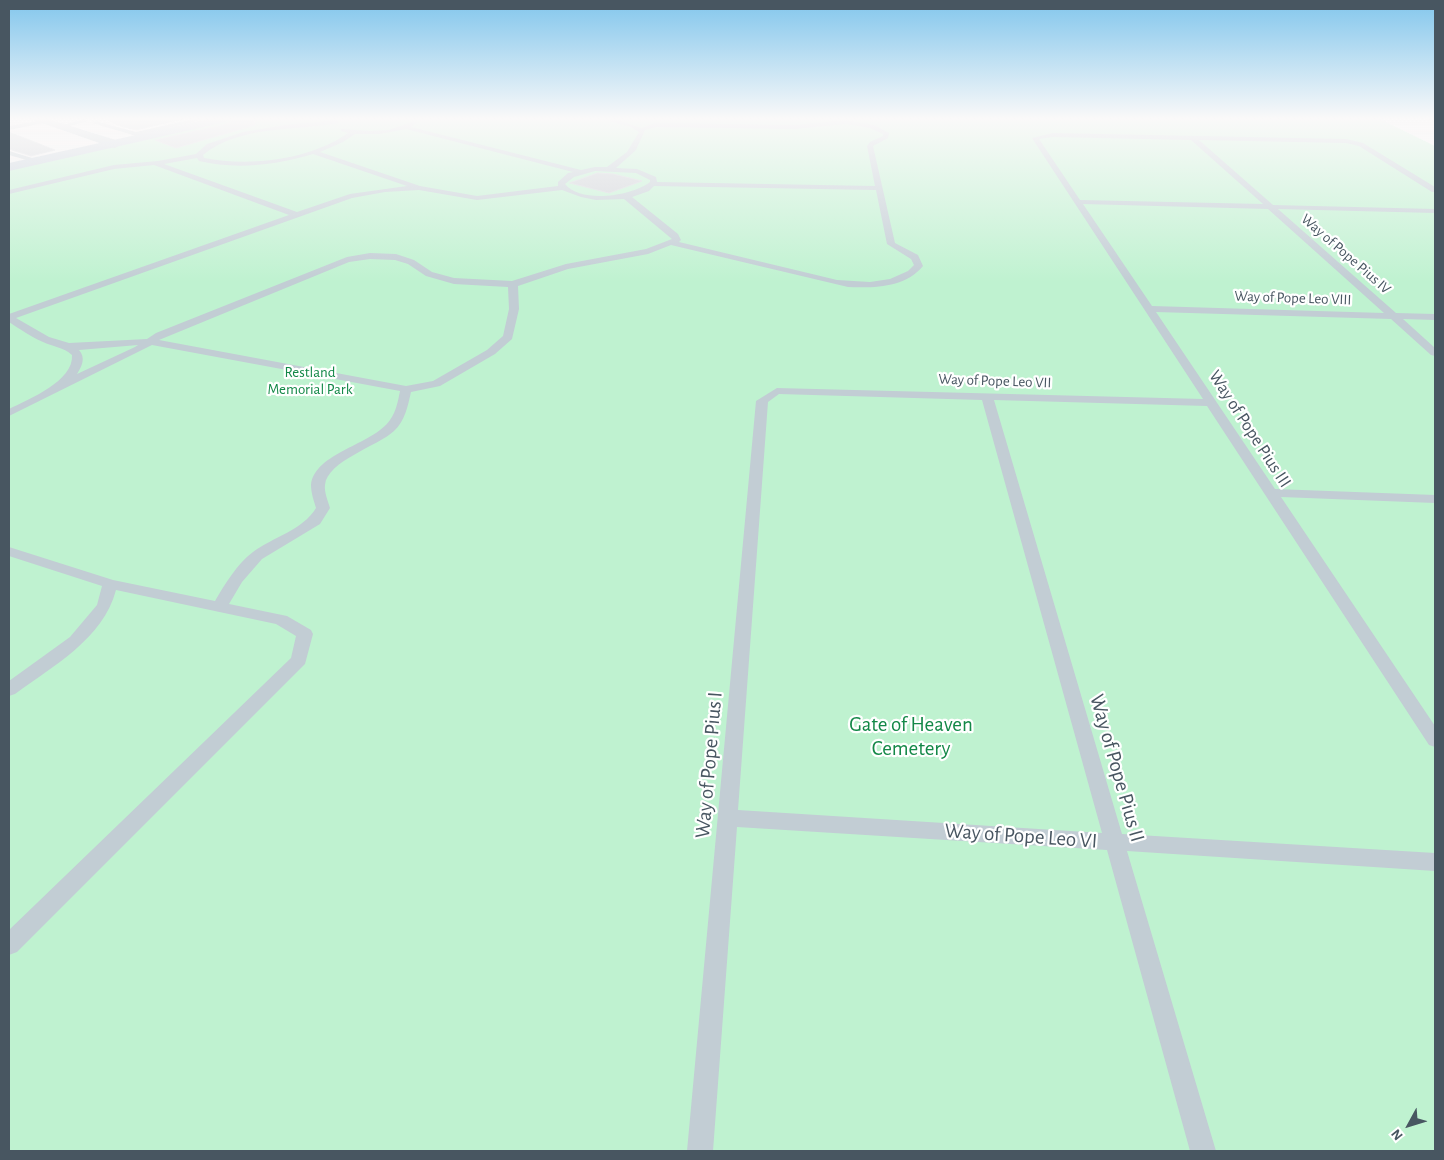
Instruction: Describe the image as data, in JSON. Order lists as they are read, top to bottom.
{
  "streets": {
    "lane": [
      "Way of Pope Pius IV",
      "Way of Pope Leo VIII",
      "Way of Pope Leo VII",
      "Way of Pope Pius III",
      "Way of Pope Pius I",
      "Way of Pope Pius II",
      "Way of Pope Leo VI"
    ]
  },
  "crossings": [
    ["Way of Pope Pius IV", "Way of Pope Leo VIII"],
    ["Way of Pope Leo VIII", "Way of Pope Pius III"],
    ["Way of Pope Leo VII", "Way of Pope Pius III"],
    ["Way of Pope Leo VII", "Way of Pope Pius I"],
    ["Way of Pope Leo VII", "Way of Pope Pius II"],
    ["Way of Pope Pius I", "Way of Pope Leo VI"],
    ["Way of Pope Pius II", "Way of Pope Leo VI"]
  ],
  "parks": ["Restland Memorial Park", "Gate of Heaven Cemetery"],
  "north": "bottom left"
}
